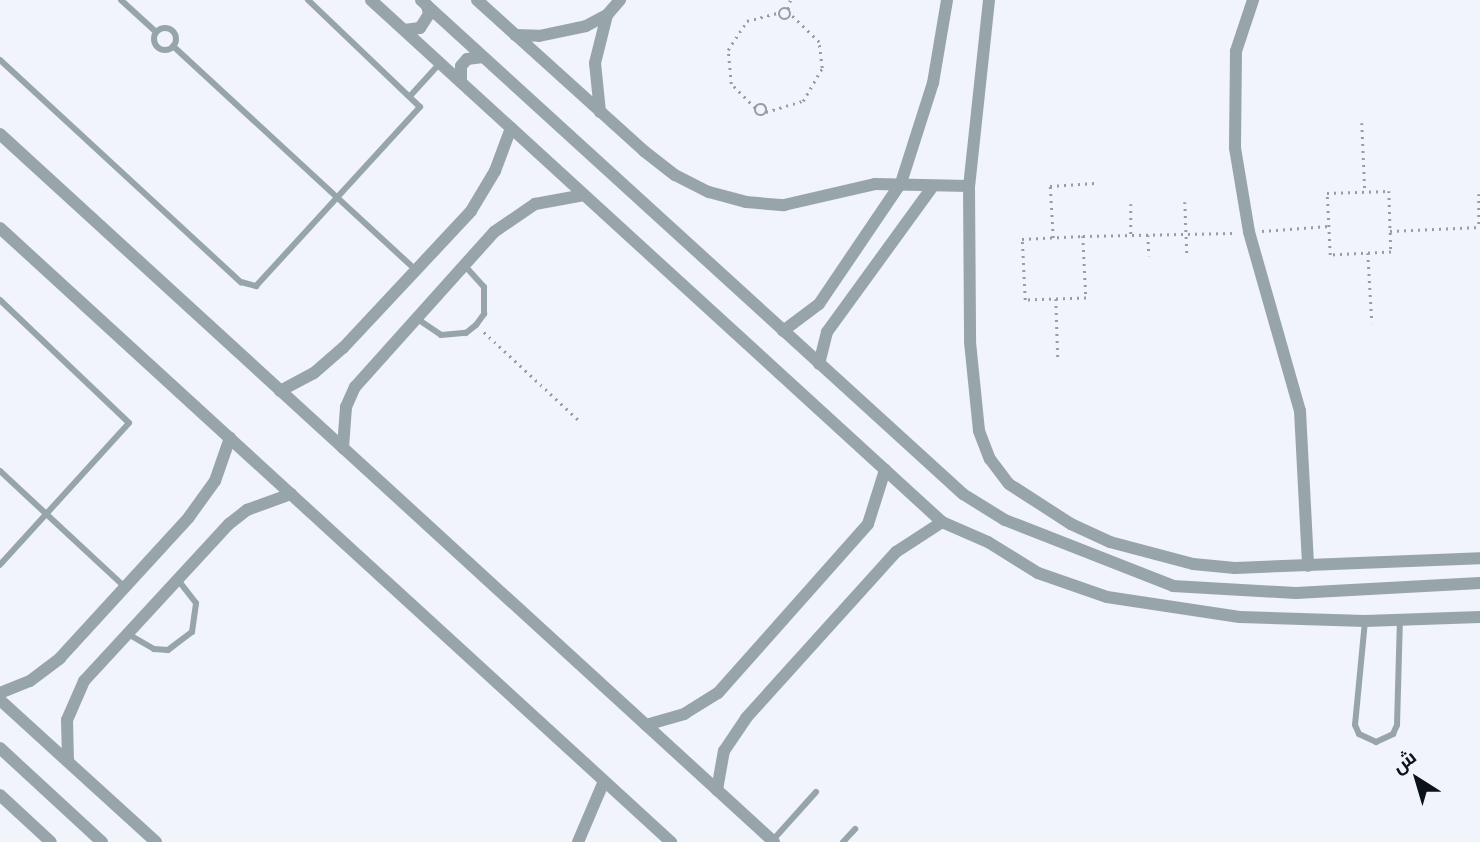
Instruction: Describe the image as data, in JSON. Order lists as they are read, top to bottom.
{
  "north": "top left"
}
